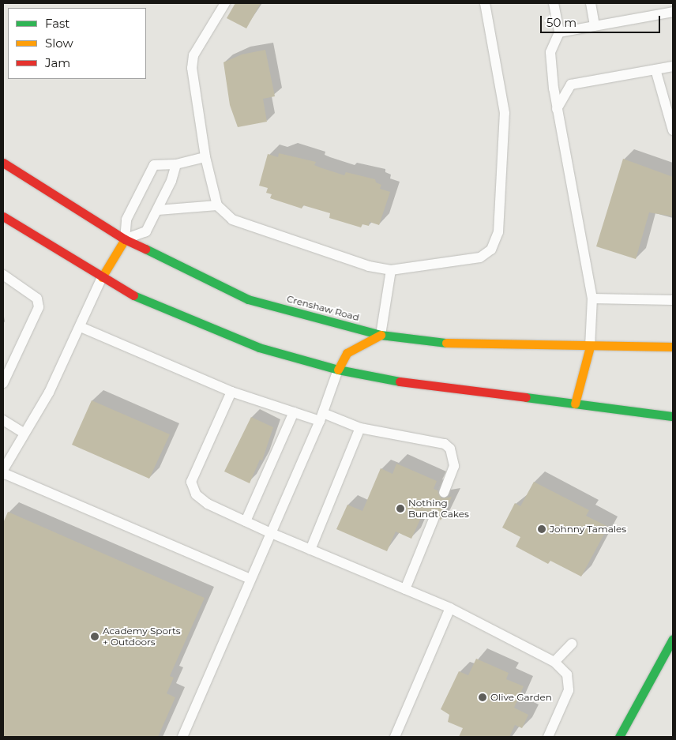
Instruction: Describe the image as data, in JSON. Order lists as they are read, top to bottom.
{
  "streets": {
    "main road": ["Crenshaw Road"]
  },
  "places": [
    "Nothing Bundt Cakes",
    "Johnny Tamales",
    "Academy Sports + Outdoors",
    "Olive Garden"
  ],
  "legend": ["Fast", "Slow", "Jam"],
  "scale_bar": "50 m"
}
